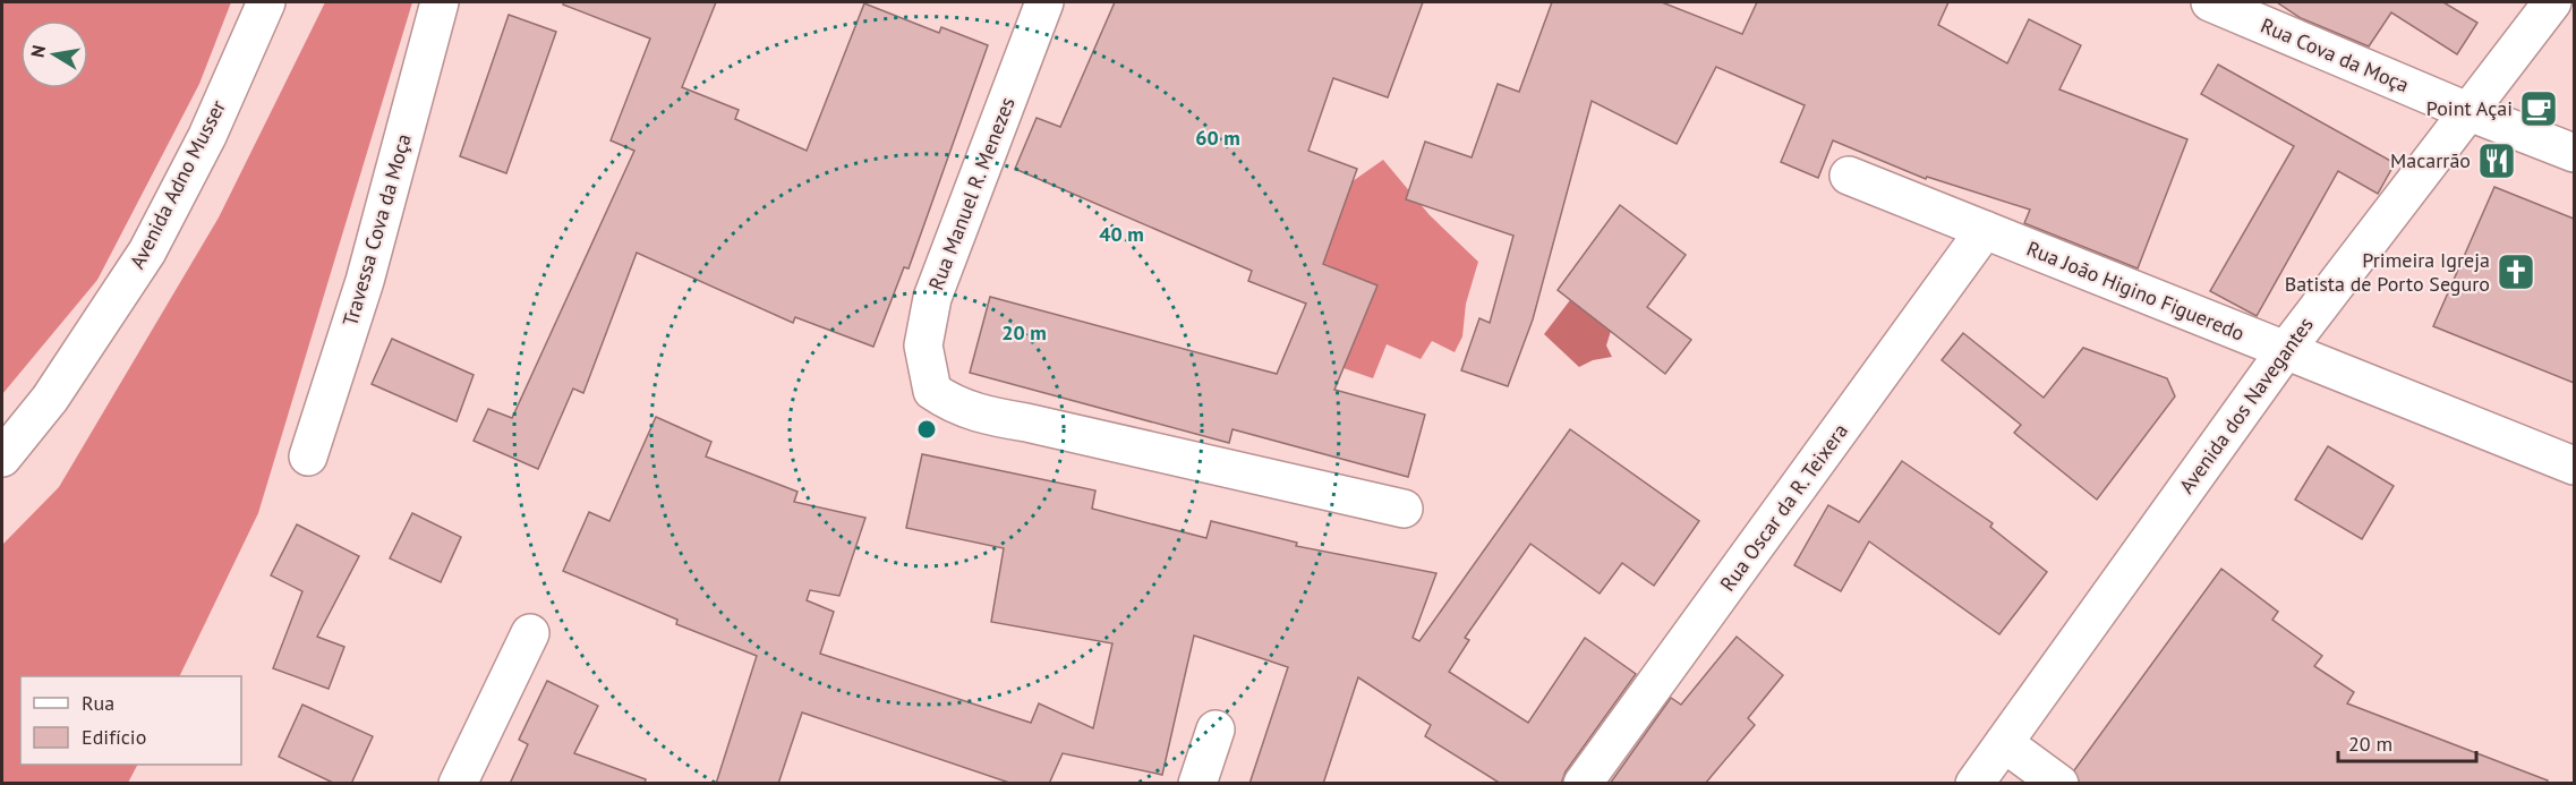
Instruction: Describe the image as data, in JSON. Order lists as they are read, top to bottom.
{
  "streets": {
    "street": [
      "Rua Cova da Moça",
      "Avenida Adno Musser",
      "Rua Manuel R. Menezes",
      "Travessa Cova da Moça",
      "Rua João Higino Figueredo",
      "Avenida dos Navegantes",
      "Rua Oscar da R. Teixera"
    ]
  },
  "crossings": [
    ["Rua Cova da Moça", "Avenida dos Navegantes"],
    ["Rua João Higino Figueredo", "Avenida dos Navegantes"],
    ["Rua João Higino Figueredo", "Rua Oscar da R. Teixera"]
  ],
  "places": {
    "cafe": ["Point Açai"],
    "restaurant": ["Macarrão"],
    "church": ["Primeira Igreja Batista de Porto Seguro"]
  },
  "legend": ["Rua", "Edifício"],
  "scale_bar": "20 m",
  "north": "left",
  "rings": ["60 m", "40 m", "20 m"]
}
